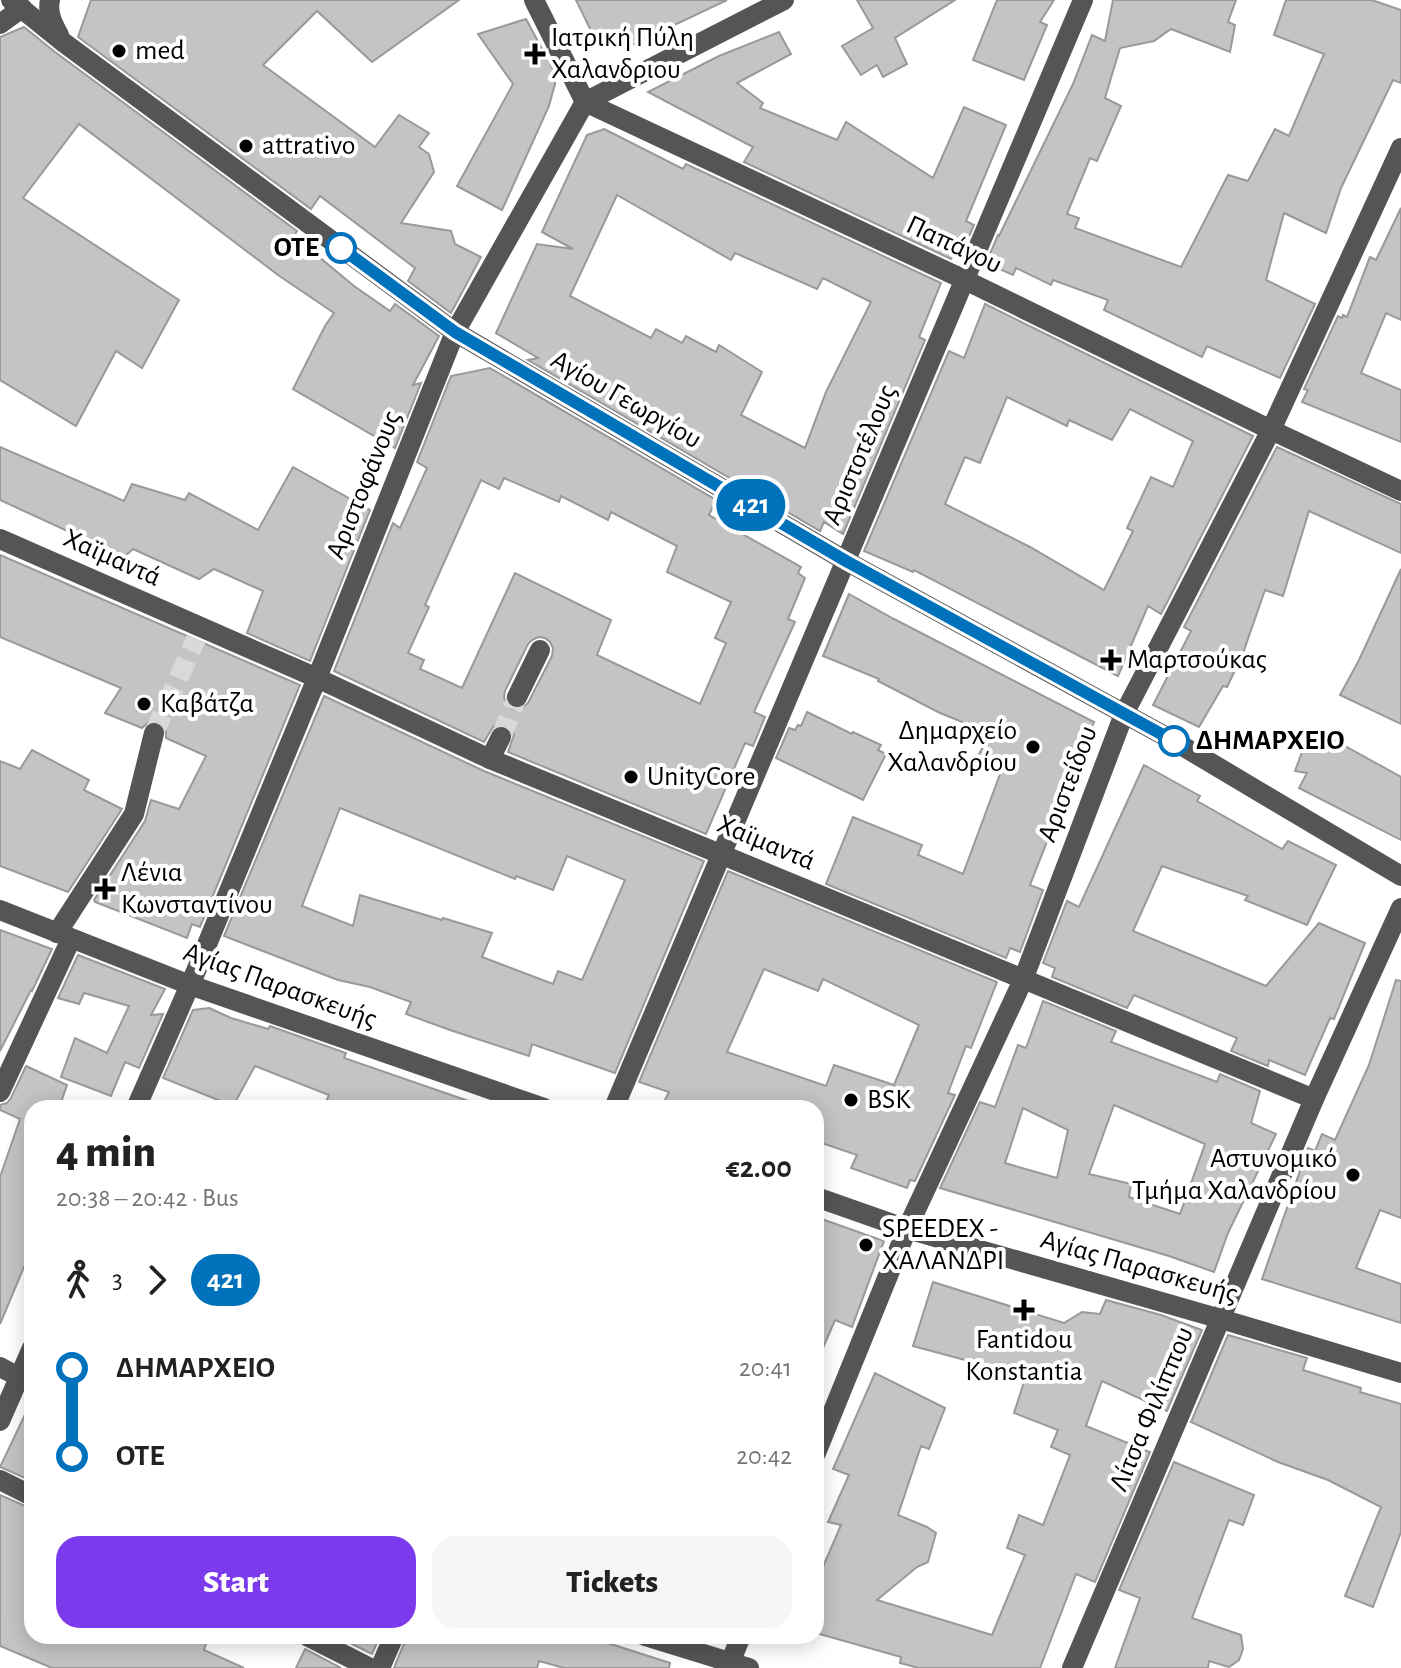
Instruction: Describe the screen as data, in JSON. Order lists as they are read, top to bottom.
{
  "streets": {
    "street": [
      "Παπάγου",
      "Αγίου Γεωργίου",
      "Αριστοτέλους",
      "Αριστοφάνους",
      "Χαϊμαντά",
      "Αριστείδου",
      "Αγίας Παρασκευής",
      "Λίτσα Φιλίππου"
    ]
  },
  "crossings": [
    ["Παπάγου", "Αριστοτέλους"],
    ["Παπάγου", "Αριστοφάνους"],
    ["Παπάγου", "Αριστείδου"],
    ["Αγίου Γεωργίου", "Αριστοτέλους"],
    ["Αγίου Γεωργίου", "Αριστοφάνους"],
    ["Αγίου Γεωργίου", "Αριστείδου"],
    ["Αριστοτέλους", "Χαϊμαντά"],
    ["Αριστοφάνους", "Χαϊμαντά"],
    ["Αριστοφάνους", "Αγίας Παρασκευής"],
    ["Χαϊμαντά", "Αριστείδου"],
    ["Χαϊμαντά", "Λίτσα Φιλίππου"],
    ["Αριστείδου", "Αγίας Παρασκευής"],
    ["Αγίας Παρασκευής", "Λίτσα Φιλίππου"]
  ],
  "places": {
    "other": [
      "med",
      "attrativo",
      "ΟΤΕ",
      "Καβάτζα",
      "ΔΗΜΑΡΧΕΙΟ",
      "Δημαρχείο Χαλανδρίου",
      "UnityCore",
      "BSK",
      "Αστυνομικό Τμήμα Χαλανδρίου",
      "SPEEDEX - ΧΑΛΑΝΔΡΙ"
    ],
    "health": [
      "Ιατρική Πύλη Χαλανδριου",
      "Μαρτσούκας",
      "Λένια Κωνσταντίνου",
      "Fantidou Konstantia"
    ]
  },
  "lines": ["bus line 421"],
  "page": {
    "on_map": "421",
    "heading": ["4 min", "20:38 – 20:42 · Bus", "€2.00"],
    "legs": ["3", "421"],
    "list": [
      {
        "name": "ΔΗΜΑΡΧΕΙΟ",
        "value": "20:41"
      },
      {
        "name": "ΟΤΕ",
        "value": "20:42"
      }
    ],
    "buttons": ["Start", "Tickets"]
  }
}
